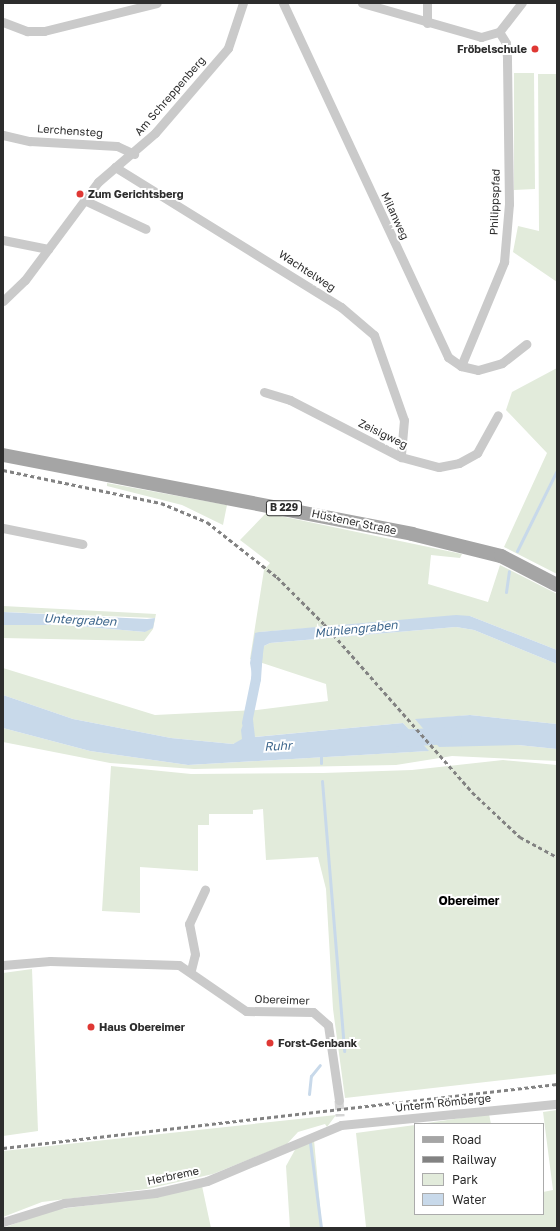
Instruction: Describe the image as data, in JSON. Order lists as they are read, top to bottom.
{
  "streets": {
    "main road": ["B 229", "Hüstener Straße"],
    "street": [
      "Am Schreppenberg",
      "Lerchensteg",
      "Philippspfad",
      "Milanweg",
      "Wachtelweg",
      "Zeisigweg",
      "Obereimer",
      "Unterm Römberge",
      "Herbreme"
    ]
  },
  "crossings": [
    ["Am Schreppenberg", "Lerchensteg"],
    ["Am Schreppenberg", "Wachtelweg"],
    ["Philippspfad", "Milanweg"],
    ["Wachtelweg", "Zeisigweg"],
    ["Unterm Römberge", "Herbreme"]
  ],
  "districts": ["Obereimer"],
  "water": ["Untergraben", "Mühlengraben", "Ruhr"],
  "places": [
    "Fröbelschule",
    "Zum Gerichtsberg",
    "Haus Obereimer",
    "Forst-Genbank"
  ],
  "legend": [
    "Road",
    "Railway",
    "Park",
    "Water"
  ]
}
